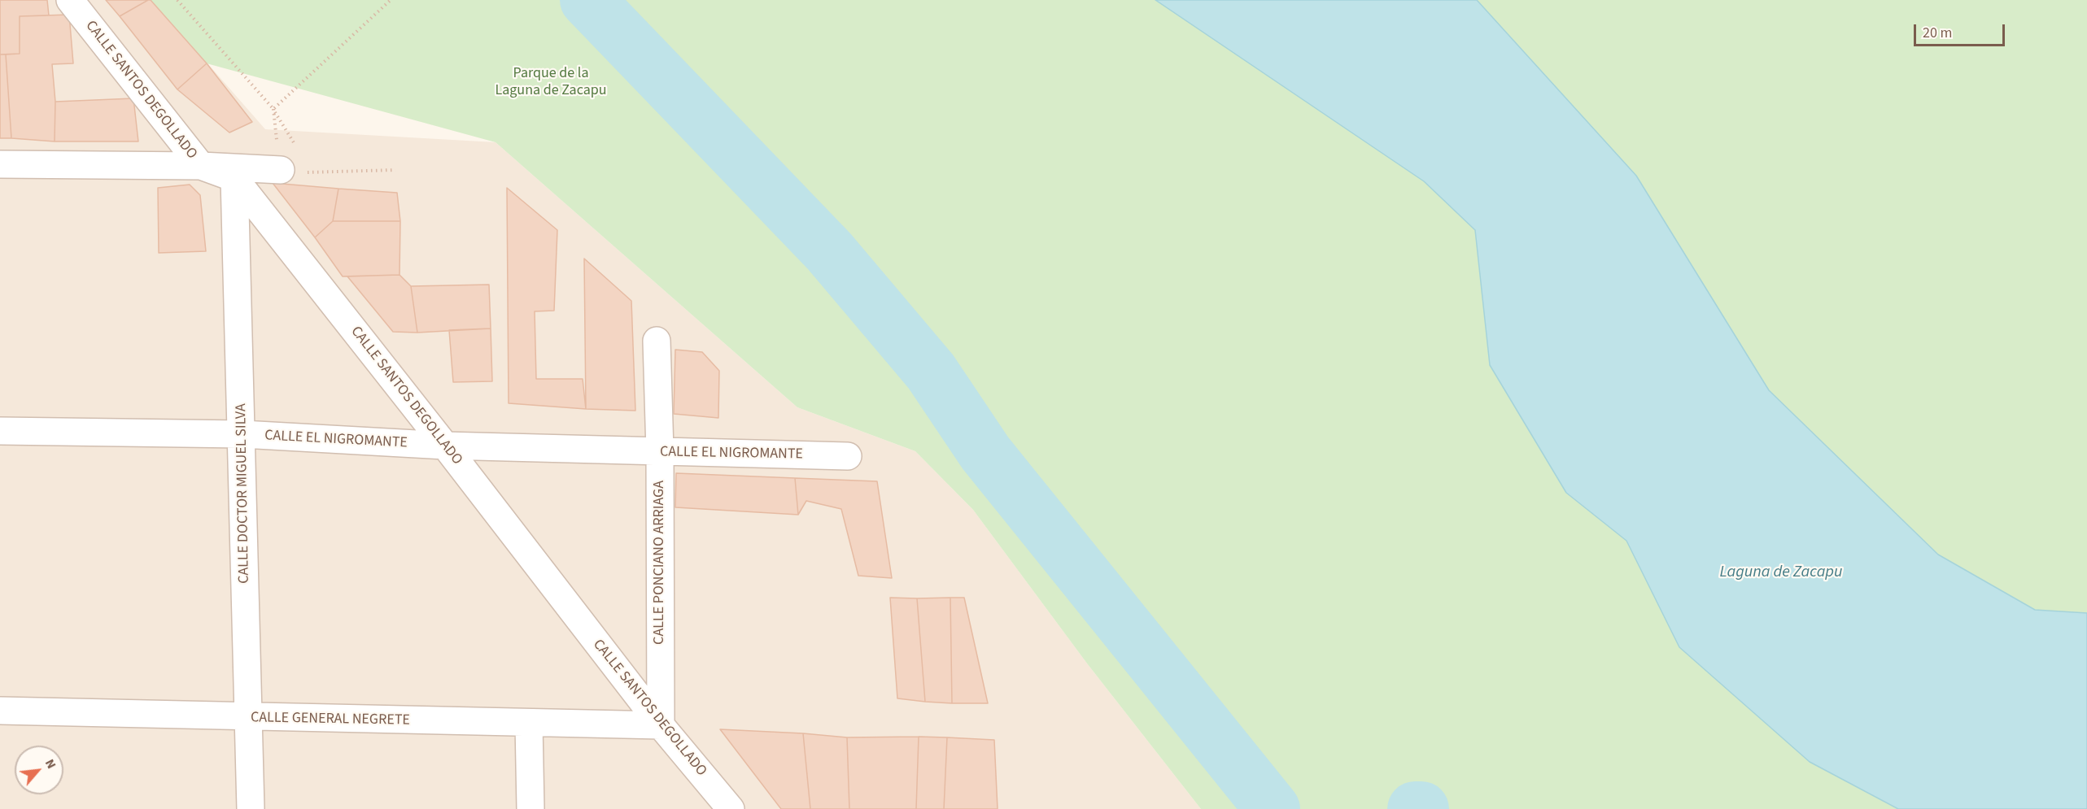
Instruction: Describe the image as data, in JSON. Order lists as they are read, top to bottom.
{
  "streets": {
    "street": [
      "CALLE SANTOS DEGOLLADO",
      "CALLE EL NIGROMANTE",
      "CALLE DOCTOR MIGUEL SILVA",
      "CALLE PONCIANO ARRIAGA",
      "CALLE GENERAL NEGRETE"
    ]
  },
  "crossings": [
    ["CALLE SANTOS DEGOLLADO", "CALLE EL NIGROMANTE"],
    ["CALLE SANTOS DEGOLLADO", "CALLE DOCTOR MIGUEL SILVA"],
    ["CALLE SANTOS DEGOLLADO", "CALLE PONCIANO ARRIAGA"],
    ["CALLE SANTOS DEGOLLADO", "CALLE GENERAL NEGRETE"],
    ["CALLE EL NIGROMANTE", "CALLE DOCTOR MIGUEL SILVA"],
    ["CALLE EL NIGROMANTE", "CALLE PONCIANO ARRIAGA"],
    ["CALLE DOCTOR MIGUEL SILVA", "CALLE GENERAL NEGRETE"],
    ["CALLE PONCIANO ARRIAGA", "CALLE GENERAL NEGRETE"]
  ],
  "water": ["Laguna de Zacapu"],
  "parks": ["Parque de la Laguna de Zacapu"],
  "scale_bar": "20 m",
  "north": "top right"
}
